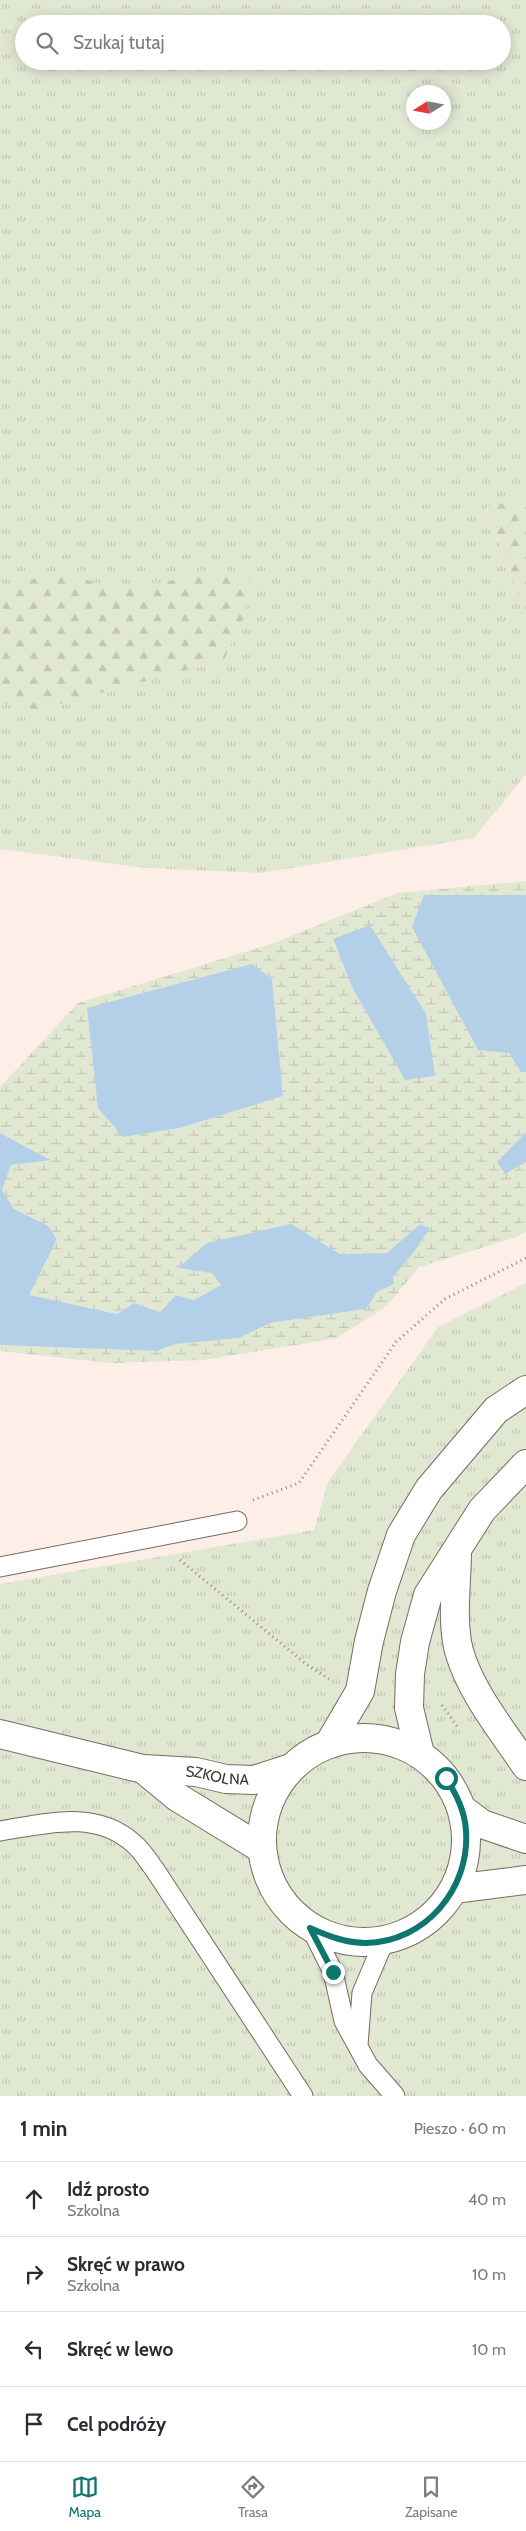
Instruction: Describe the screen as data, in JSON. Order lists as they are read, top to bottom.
{
  "streets": {
    "main road": ["SZKOLNA"]
  },
  "north": "left",
  "page": {
    "search": "Szukaj tutaj",
    "heading": ["1 min", "Pieszo · 60 m"],
    "list": [
      ["Idź prosto", "Szkolna", "40 m"],
      ["Skręć w prawo", "Szkolna", "10 m"],
      ["Skręć w lewo", "10 m"],
      "Cel podróży"
    ],
    "nav": ["Mapa", "Trasa", "Zapisane"]
  }
}
